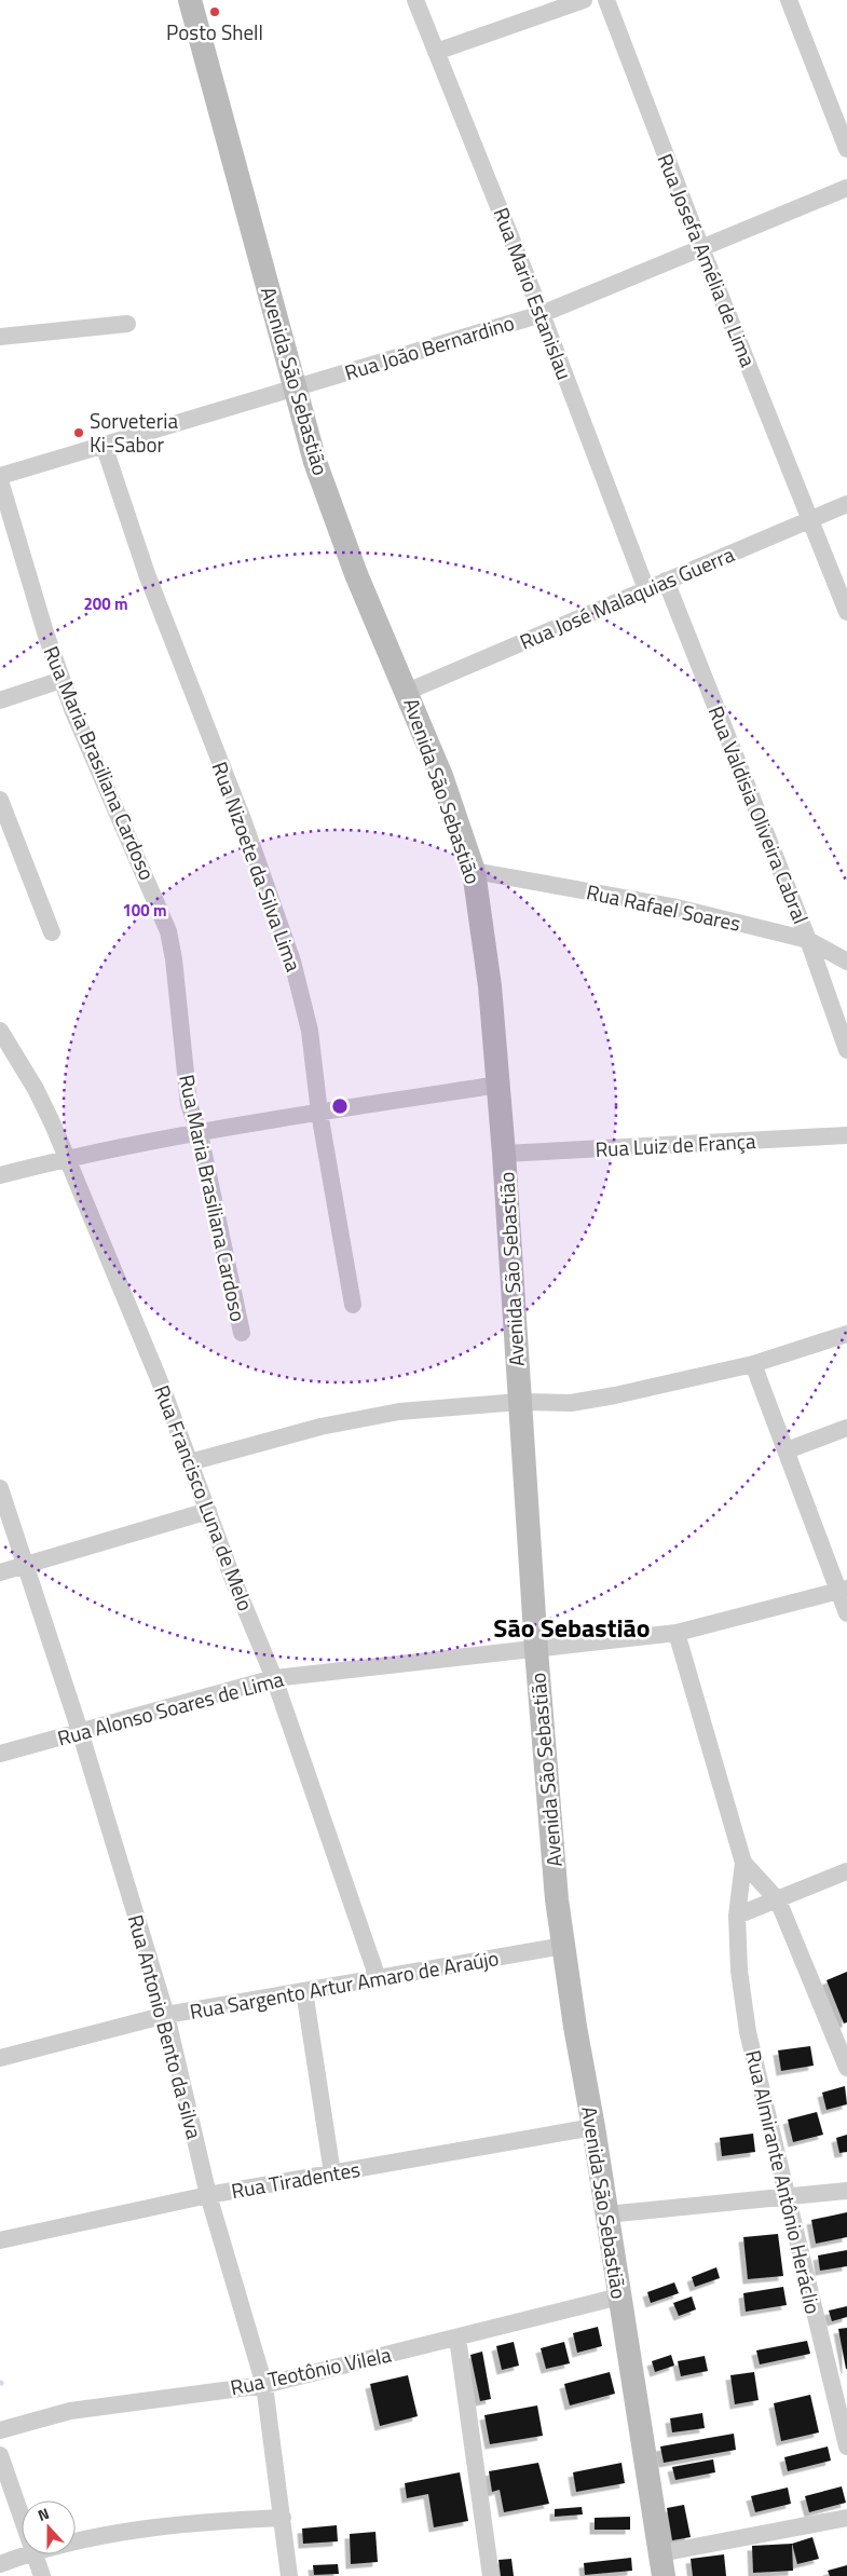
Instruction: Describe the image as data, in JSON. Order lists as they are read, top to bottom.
{
  "streets": {
    "main road": ["Avenida São Sebastião"],
    "street": [
      "Rua Josefa Amélia de Lima",
      "Rua Mario Estanislau",
      "Rua João Bernardino",
      "Rua José Malaquias Guerra",
      "Rua Maria Brasiliana Cardoso",
      "Rua Valdisia Oliveira Cabral",
      "Rua Nizoete da Silva Lima",
      "Rua Rafael Soares",
      "Rua Luiz de França",
      "Rua Francisco Luna de Melo",
      "Rua Alonso Soares de Lima",
      "Rua Sargento Artur Amaro de Araújo",
      "Rua Antonio Bento da silva",
      "Rua Tiradentes",
      "Rua Almirante Antônio Heráclio",
      "Rua Teotônio Vilela"
    ]
  },
  "crossings": [
    ["Rua Josefa Amélia de Lima", "Rua João Bernardino"],
    ["Rua Josefa Amélia de Lima", "Rua José Malaquias Guerra"],
    ["Rua Mario Estanislau", "Rua João Bernardino"],
    ["Rua Mario Estanislau", "Rua José Malaquias Guerra"],
    ["Rua João Bernardino", "Avenida São Sebastião"],
    ["Rua João Bernardino", "Rua Nizoete da Silva Lima"],
    ["Avenida São Sebastião", "Rua José Malaquias Guerra"],
    ["Avenida São Sebastião", "Rua Rafael Soares"],
    ["Avenida São Sebastião", "Rua Luiz de França"],
    ["Avenida São Sebastião", "Rua Alonso Soares de Lima"],
    ["Avenida São Sebastião", "Rua Sargento Artur Amaro de Araújo"],
    ["Avenida São Sebastião", "Rua Tiradentes"],
    ["Avenida São Sebastião", "Rua Teotônio Vilela"],
    ["Rua José Malaquias Guerra", "Rua Valdisia Oliveira Cabral"],
    ["Rua Valdisia Oliveira Cabral", "Rua Rafael Soares"],
    ["Rua Francisco Luna de Melo", "Rua Alonso Soares de Lima"],
    ["Rua Francisco Luna de Melo", "Rua Sargento Artur Amaro de Araújo"],
    ["Rua Alonso Soares de Lima", "Rua Antonio Bento da silva"],
    ["Rua Sargento Artur Amaro de Araújo", "Rua Antonio Bento da silva"],
    ["Rua Antonio Bento da silva", "Rua Tiradentes"],
    ["Rua Antonio Bento da silva", "Rua Teotônio Vilela"]
  ],
  "districts": ["São Sebastião"],
  "places": ["Posto Shell", "Sorveteria Ki-Sabor"],
  "north": "top",
  "rings": ["200 m", "100 m"]
}
